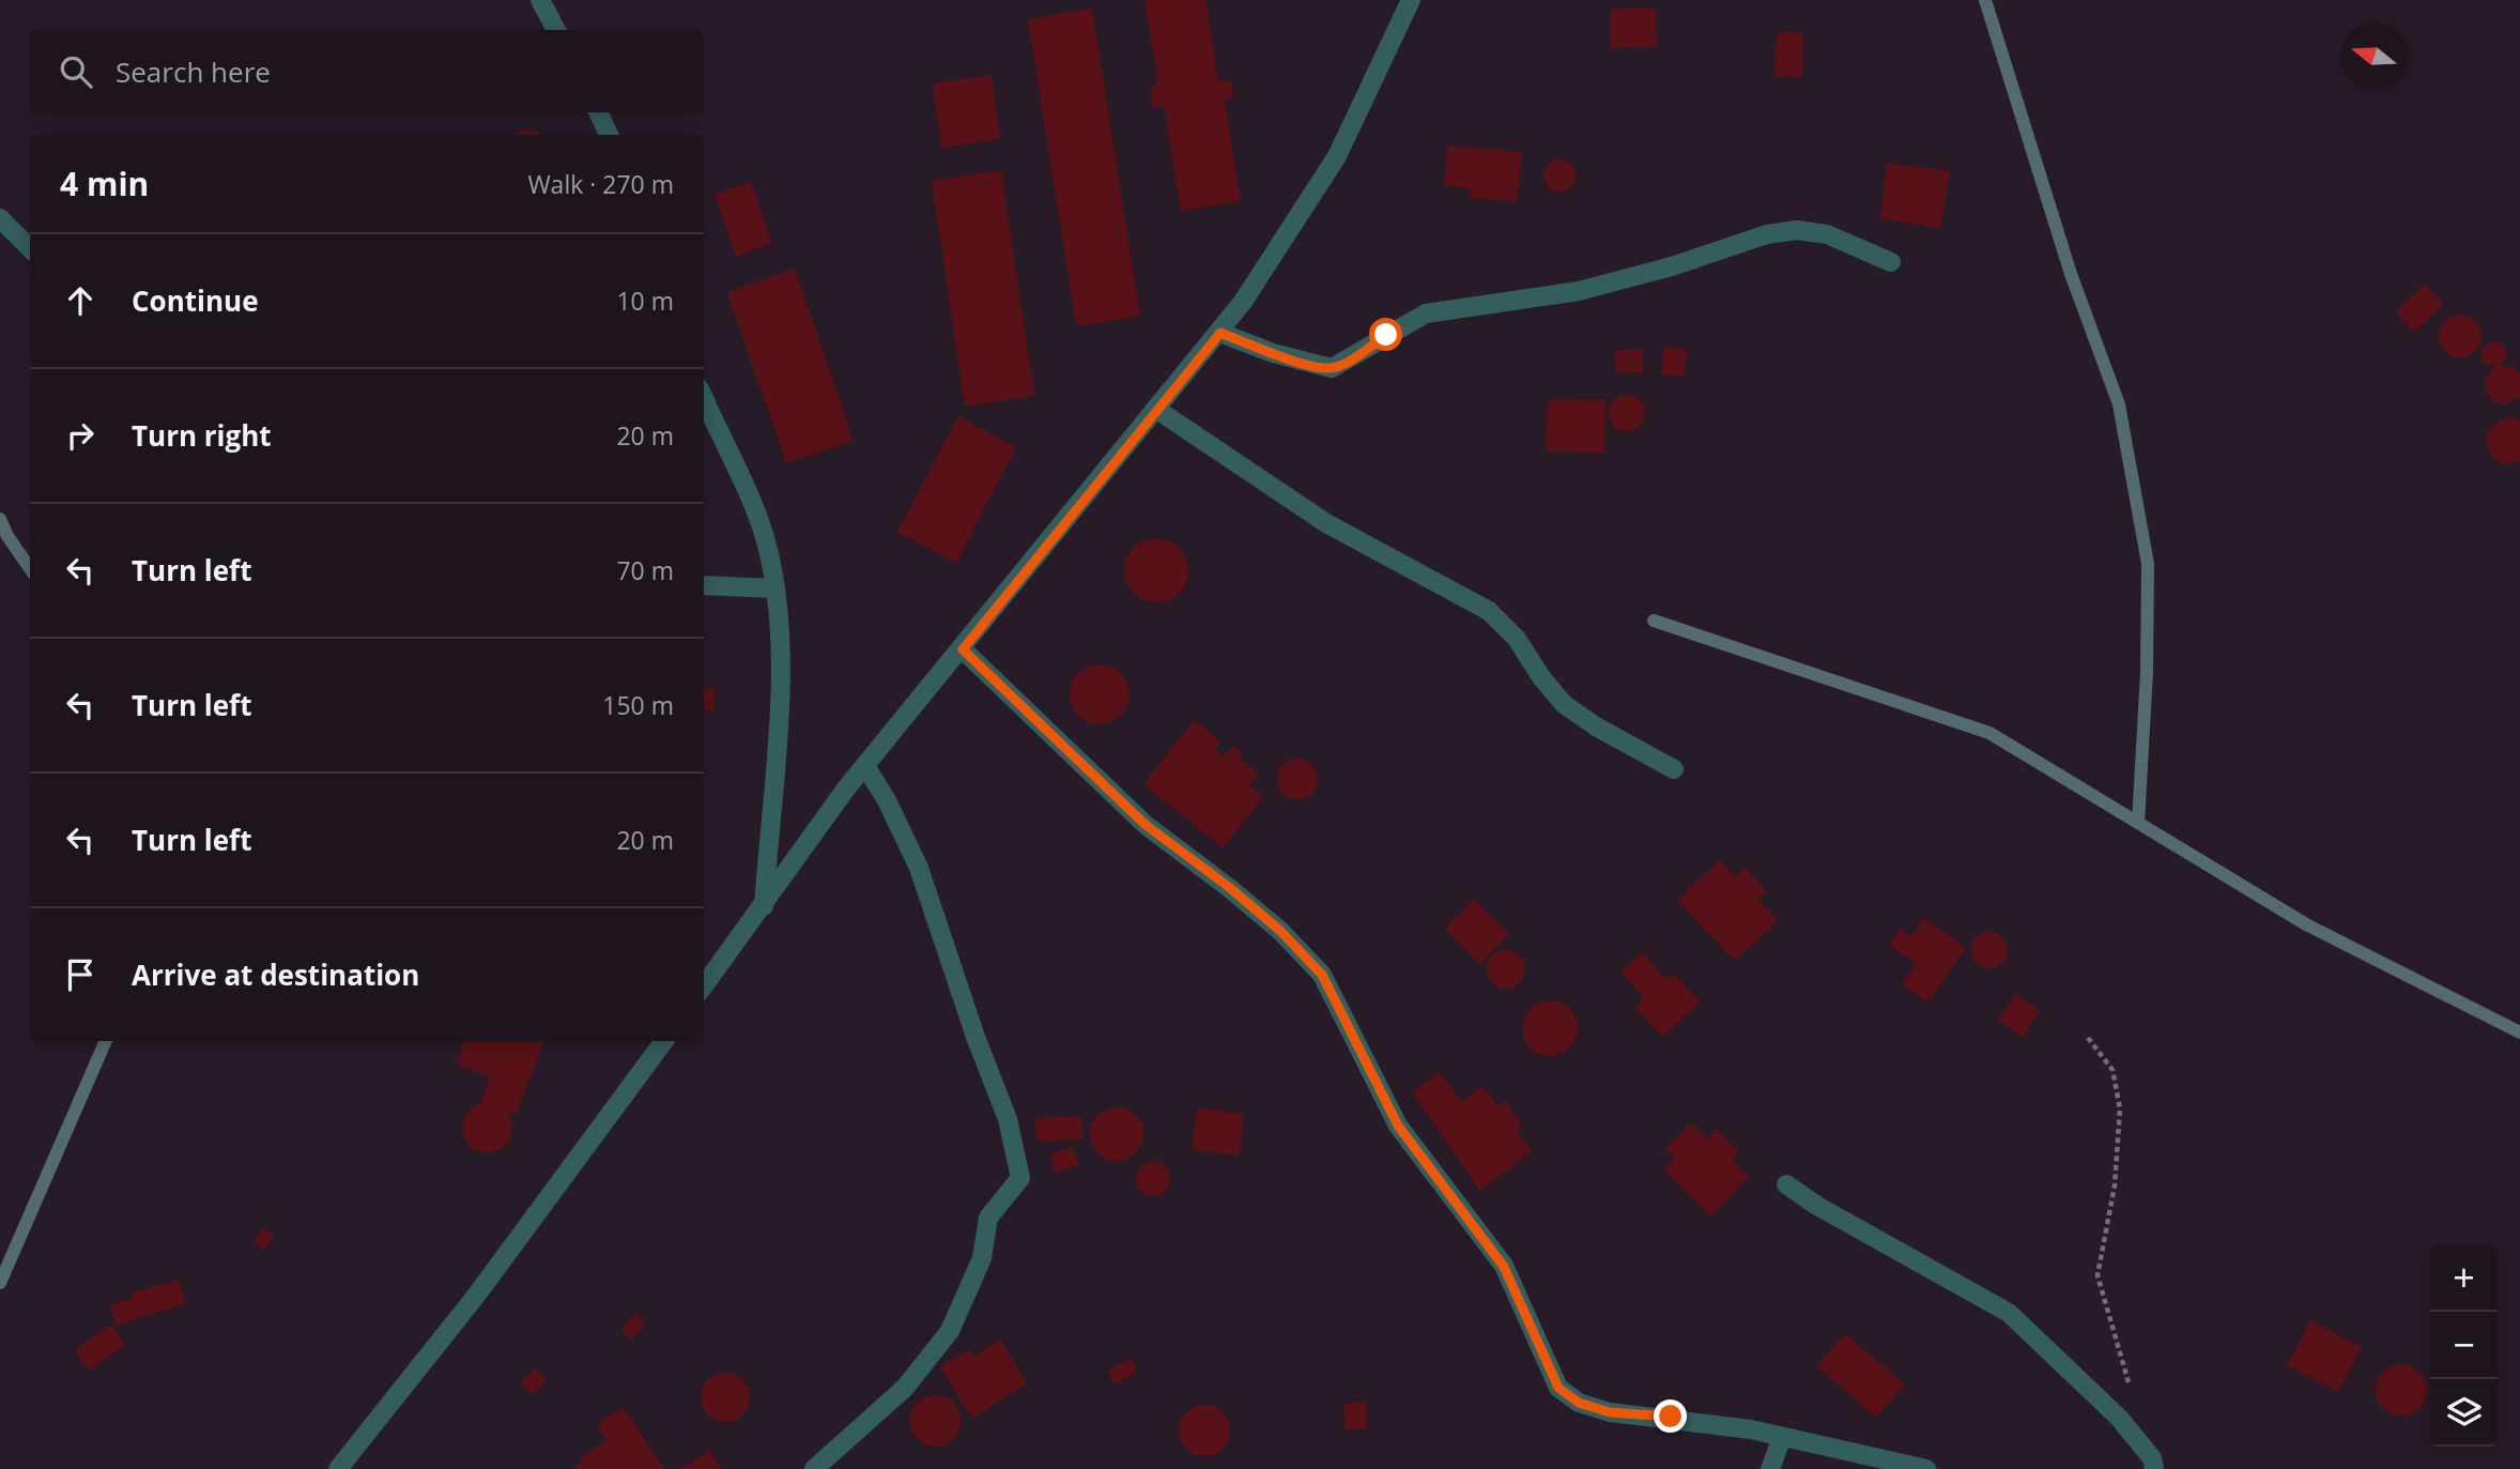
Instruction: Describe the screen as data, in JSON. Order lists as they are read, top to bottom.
{
  "north": "left",
  "page": {
    "search": "Search here",
    "heading": ["4 min", "Walk · 270 m"],
    "list": [
      ["Continue", "10 m"],
      ["Turn right", "20 m"],
      ["Turn left", "70 m"],
      ["Turn left", "150 m"],
      ["Turn left", "20 m"],
      "Arrive at destination"
    ],
    "map_buttons": ["+", "−"]
  }
}
